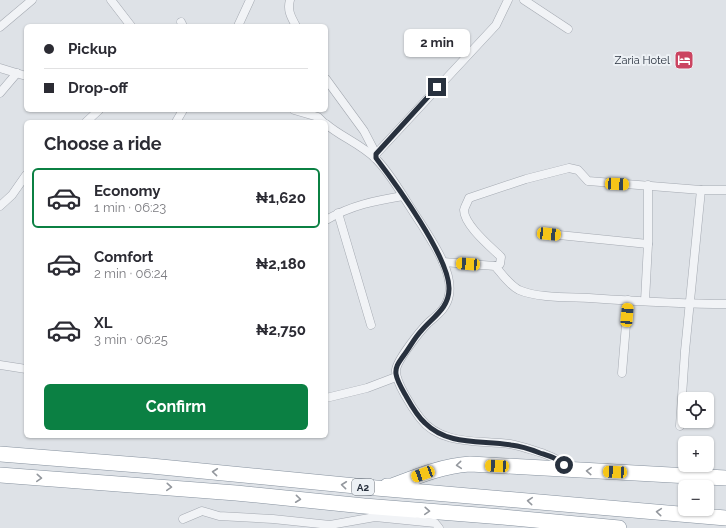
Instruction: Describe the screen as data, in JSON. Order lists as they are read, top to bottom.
{
  "streets": {
    "highway": ["A2"]
  },
  "places": {
    "hotel": ["Zaria Hotel"]
  },
  "page": {
    "banner": ["Pickup", "Drop-off"],
    "bubble": "2 min",
    "heading": "Choose a ride",
    "list": [
      {
        "name": "Economy",
        "note": "1 min · 06:23",
        "value": "₦1,620"
      },
      {
        "name": "Comfort",
        "note": "2 min · 06:24",
        "value": "₦2,180"
      },
      {
        "name": "XL",
        "note": "3 min · 06:25",
        "value": "₦2,750"
      }
    ],
    "buttons": "Confirm",
    "map_buttons": ["+", "−"]
  }
}
